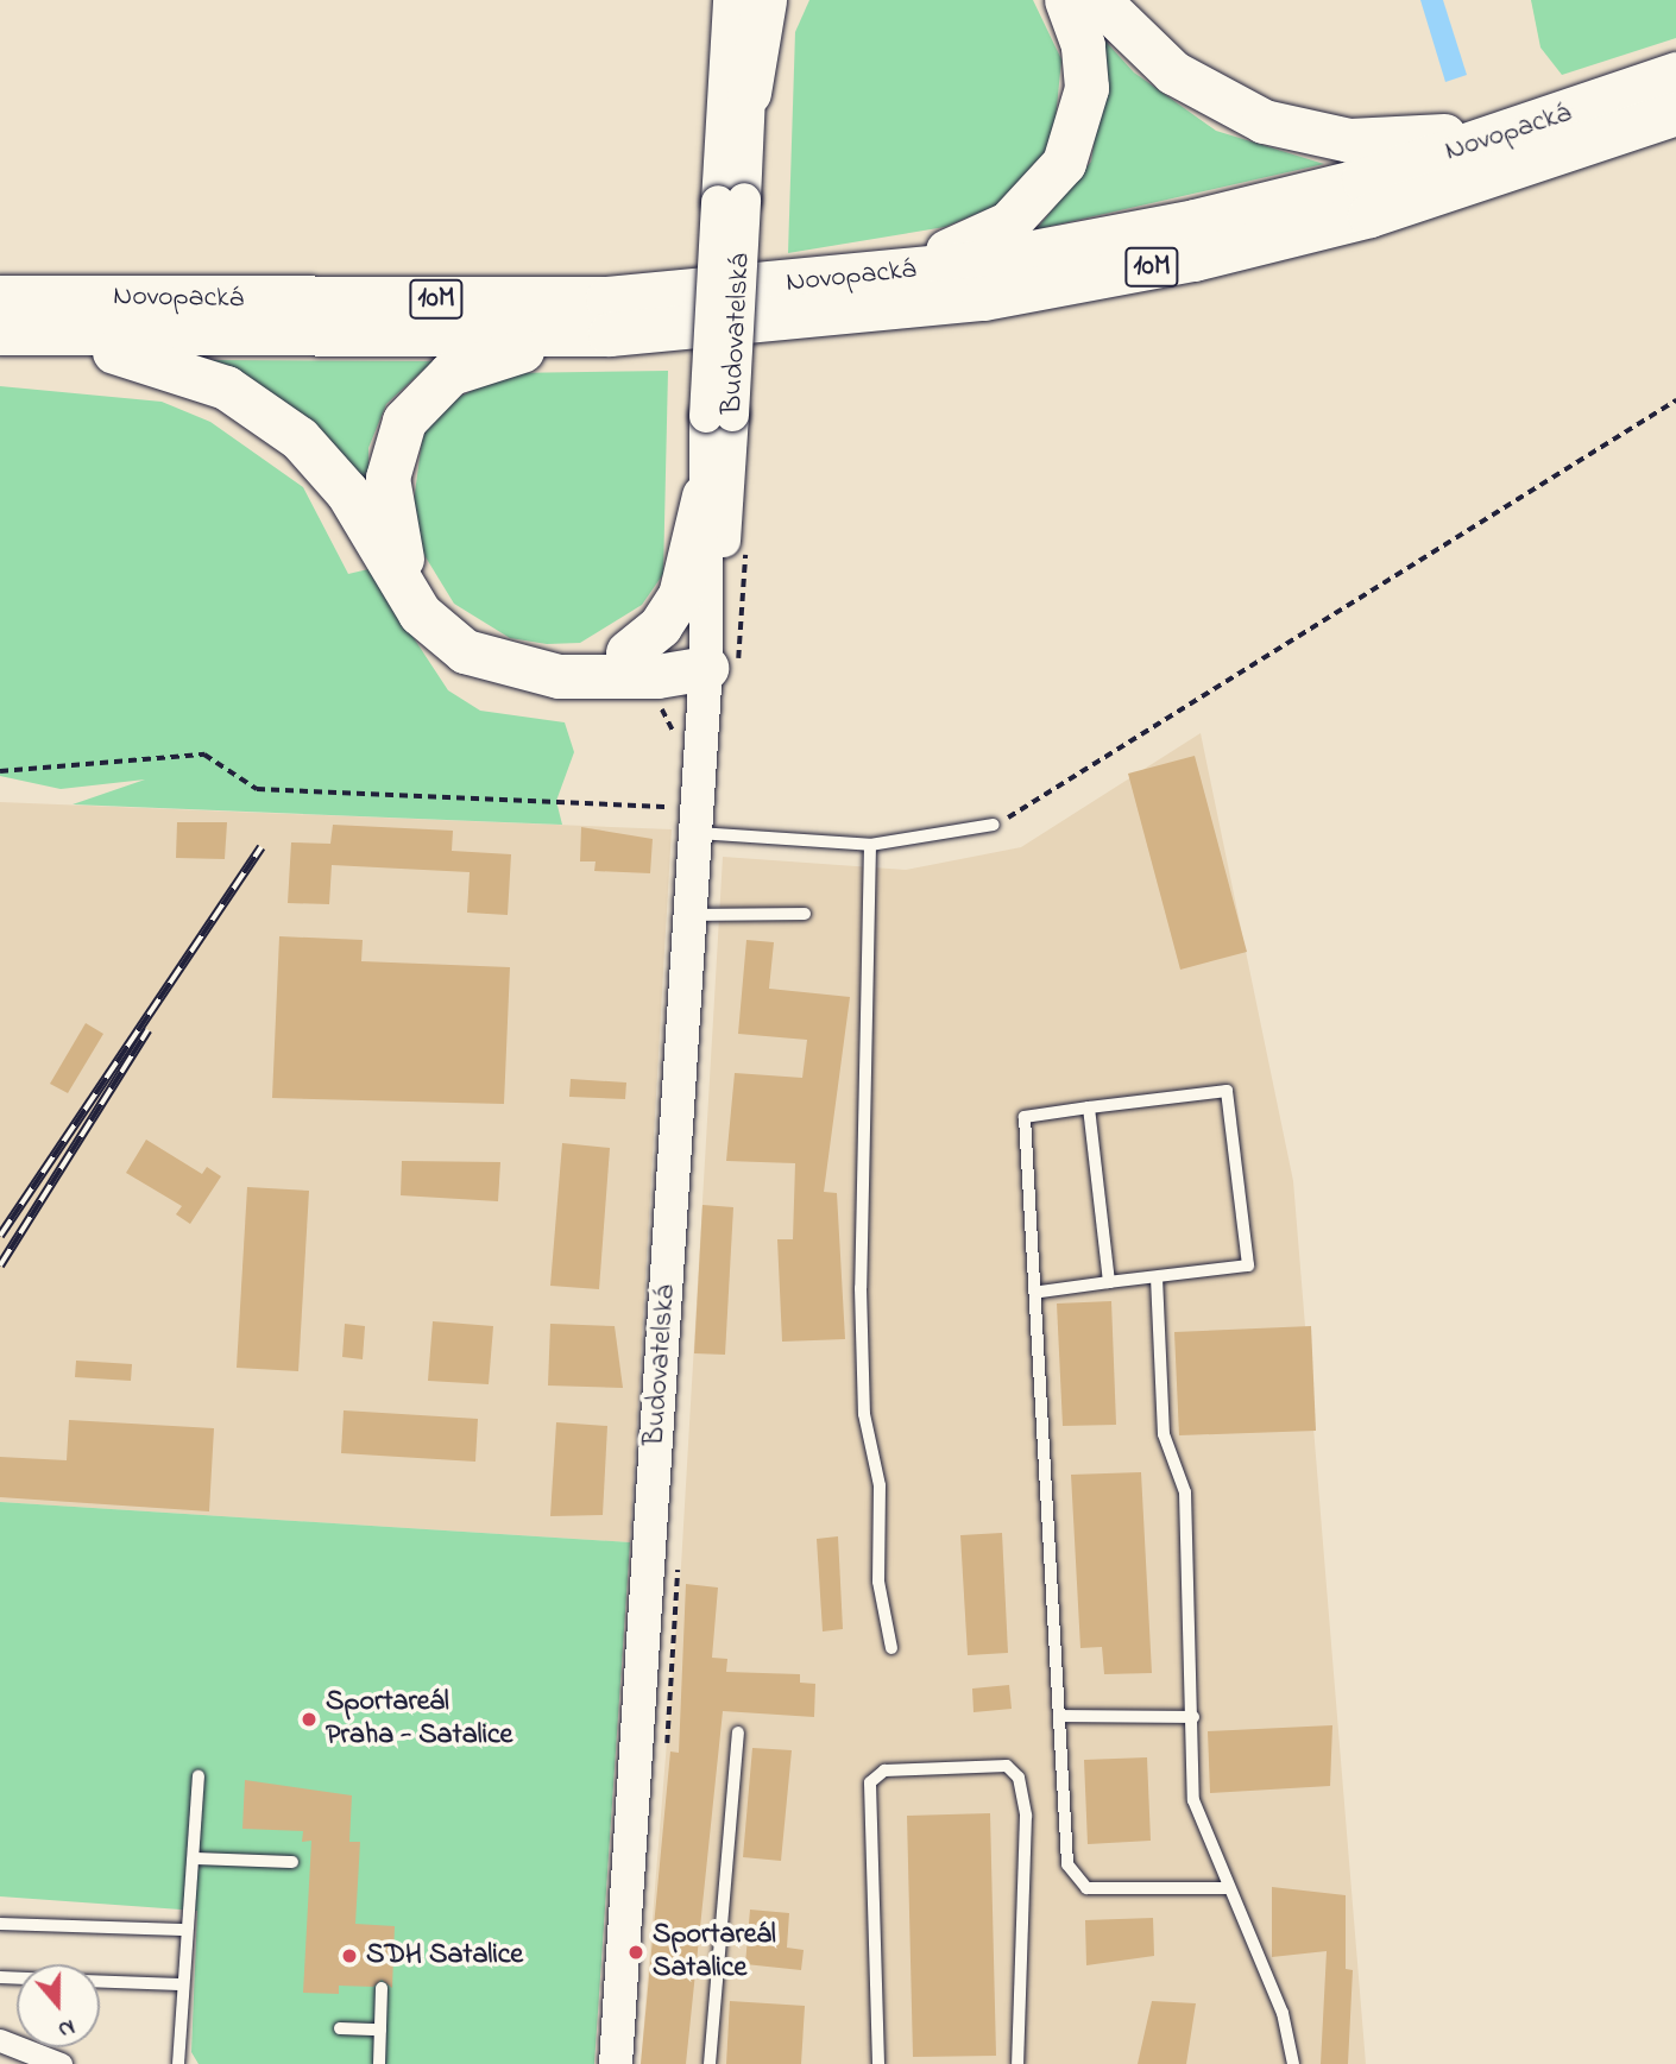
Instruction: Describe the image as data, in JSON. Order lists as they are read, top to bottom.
{
  "streets": {
    "highway": ["Novopacká", "10M"],
    "street": ["Budovatelská"]
  },
  "places": ["Sportareál Praha - Satalice", "Sportareál Satalice", "SDH Satalice"],
  "north": "bottom"
}
